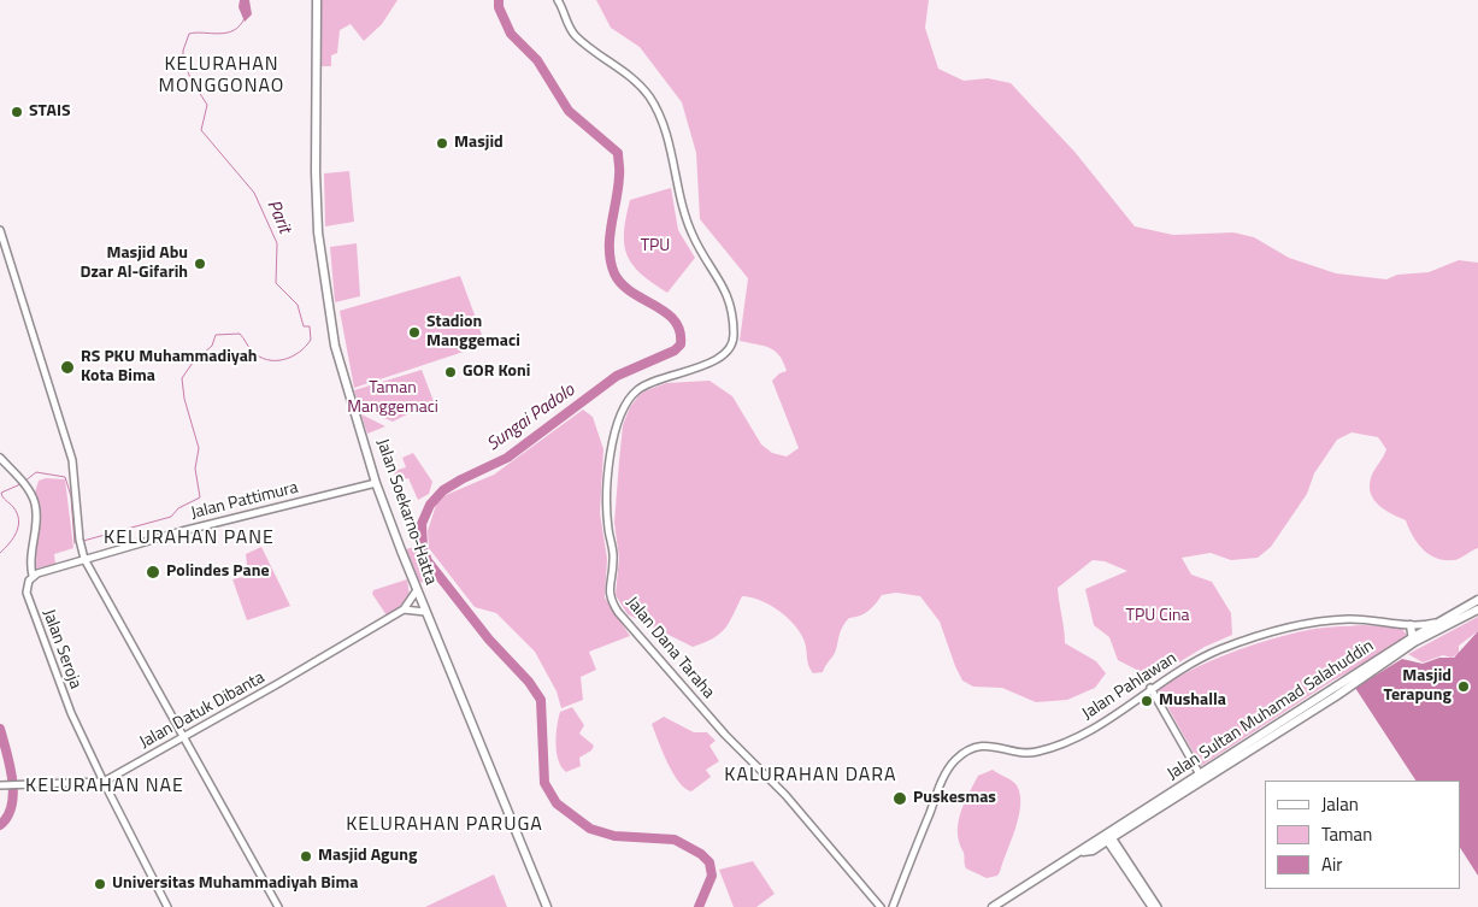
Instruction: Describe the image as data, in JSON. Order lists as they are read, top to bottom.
{
  "streets": {
    "highway": ["Jalan Soekarno-Hatta", "Jalan Sultan Muhamad Salahuddin"],
    "street": [
      "Jalan Pattimura",
      "Jalan Dana Taraha",
      "Jalan Seroja",
      "Jalan Pahlawan",
      "Jalan Datuk Dibanta"
    ]
  },
  "crossings": [
    ["Jalan Pattimura", "Jalan Soekarno-Hatta"],
    ["Jalan Soekarno-Hatta", "Jalan Datuk Dibanta"],
    ["Jalan Seroja", "Jalan Datuk Dibanta"],
    ["Jalan Pahlawan", "Jalan Sultan Muhamad Salahuddin"]
  ],
  "districts": [
    "KELURAHAN MONGGONAO",
    "KELURAHAN PANE",
    "KALURAHAN DARA",
    "KELURAHAN NAE",
    "KELURAHAN PARUGA"
  ],
  "water": ["Parit", "Sungai Padolo"],
  "parks": ["TPU", "Taman Manggemaci", "TPU Cina"],
  "places": [
    "STAIS",
    "Masjid",
    "Masjid Abu Dzar Al-Gifarih",
    "Stadion Manggemaci",
    "RS PKU Muhammadiyah Kota Bima",
    "GOR Koni",
    "Polindes Pane",
    "Masjid Terapung",
    "Mushalla",
    "Puskesmas",
    "Masjid Agung",
    "Universitas Muhammadiyah Bima"
  ],
  "legend": ["Jalan", "Taman", "Air"]
}
